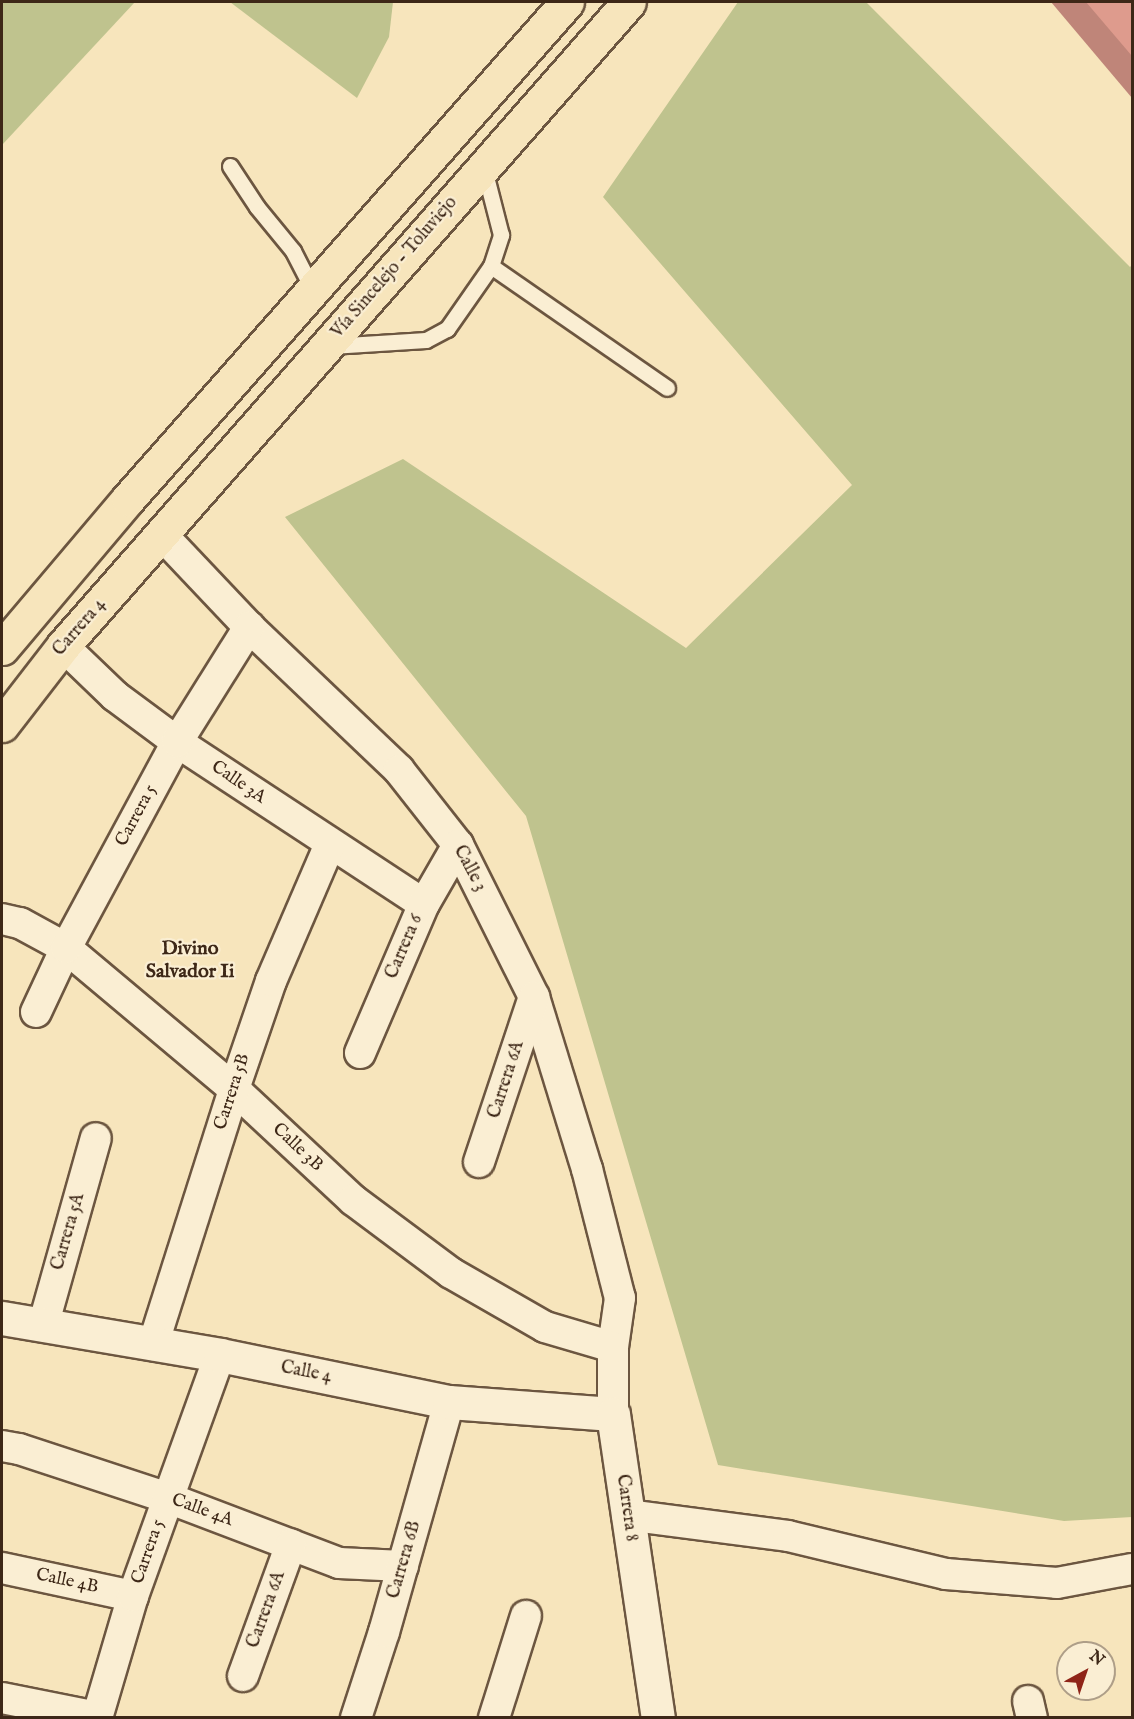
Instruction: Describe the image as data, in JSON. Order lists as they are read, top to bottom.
{
  "streets": {
    "main road": ["Vía Sincelejo - Toluviejo", "Carrera 4"],
    "street": [
      "Calle 3A",
      "Carrera 5",
      "Calle 3",
      "Carrera 6",
      "Carrera 6A",
      "Carrera 5B",
      "Calle 3B",
      "Carrera 5A",
      "Calle 4",
      "Carrera 8",
      "Calle 4A",
      "Carrera 6B",
      "Calle 4B"
    ]
  },
  "crossings": [
    ["Vía Sincelejo - Toluviejo", "Carrera 4"],
    ["Vía Sincelejo - Toluviejo", "Calle 3"],
    ["Carrera 4", "Calle 3A"],
    ["Carrera 4", "Calle 3"],
    ["Calle 3A", "Carrera 5"],
    ["Calle 3A", "Carrera 6"],
    ["Calle 3A", "Carrera 5B"],
    ["Carrera 5", "Calle 3"],
    ["Carrera 5", "Calle 3B"],
    ["Carrera 5", "Calle 4"],
    ["Carrera 5", "Calle 4A"],
    ["Carrera 5", "Calle 4B"],
    ["Calle 3", "Carrera 6"],
    ["Calle 3", "Carrera 6A"],
    ["Calle 3", "Carrera 8"],
    ["Carrera 6A", "Calle 4A"],
    ["Carrera 5B", "Calle 3B"],
    ["Carrera 5B", "Calle 4"],
    ["Calle 3B", "Carrera 8"],
    ["Carrera 5A", "Calle 4"],
    ["Calle 4", "Carrera 8"],
    ["Calle 4", "Carrera 6B"],
    ["Calle 4A", "Carrera 6B"]
  ],
  "districts": ["Divino Salvador Ii"],
  "north": "top right"
}
